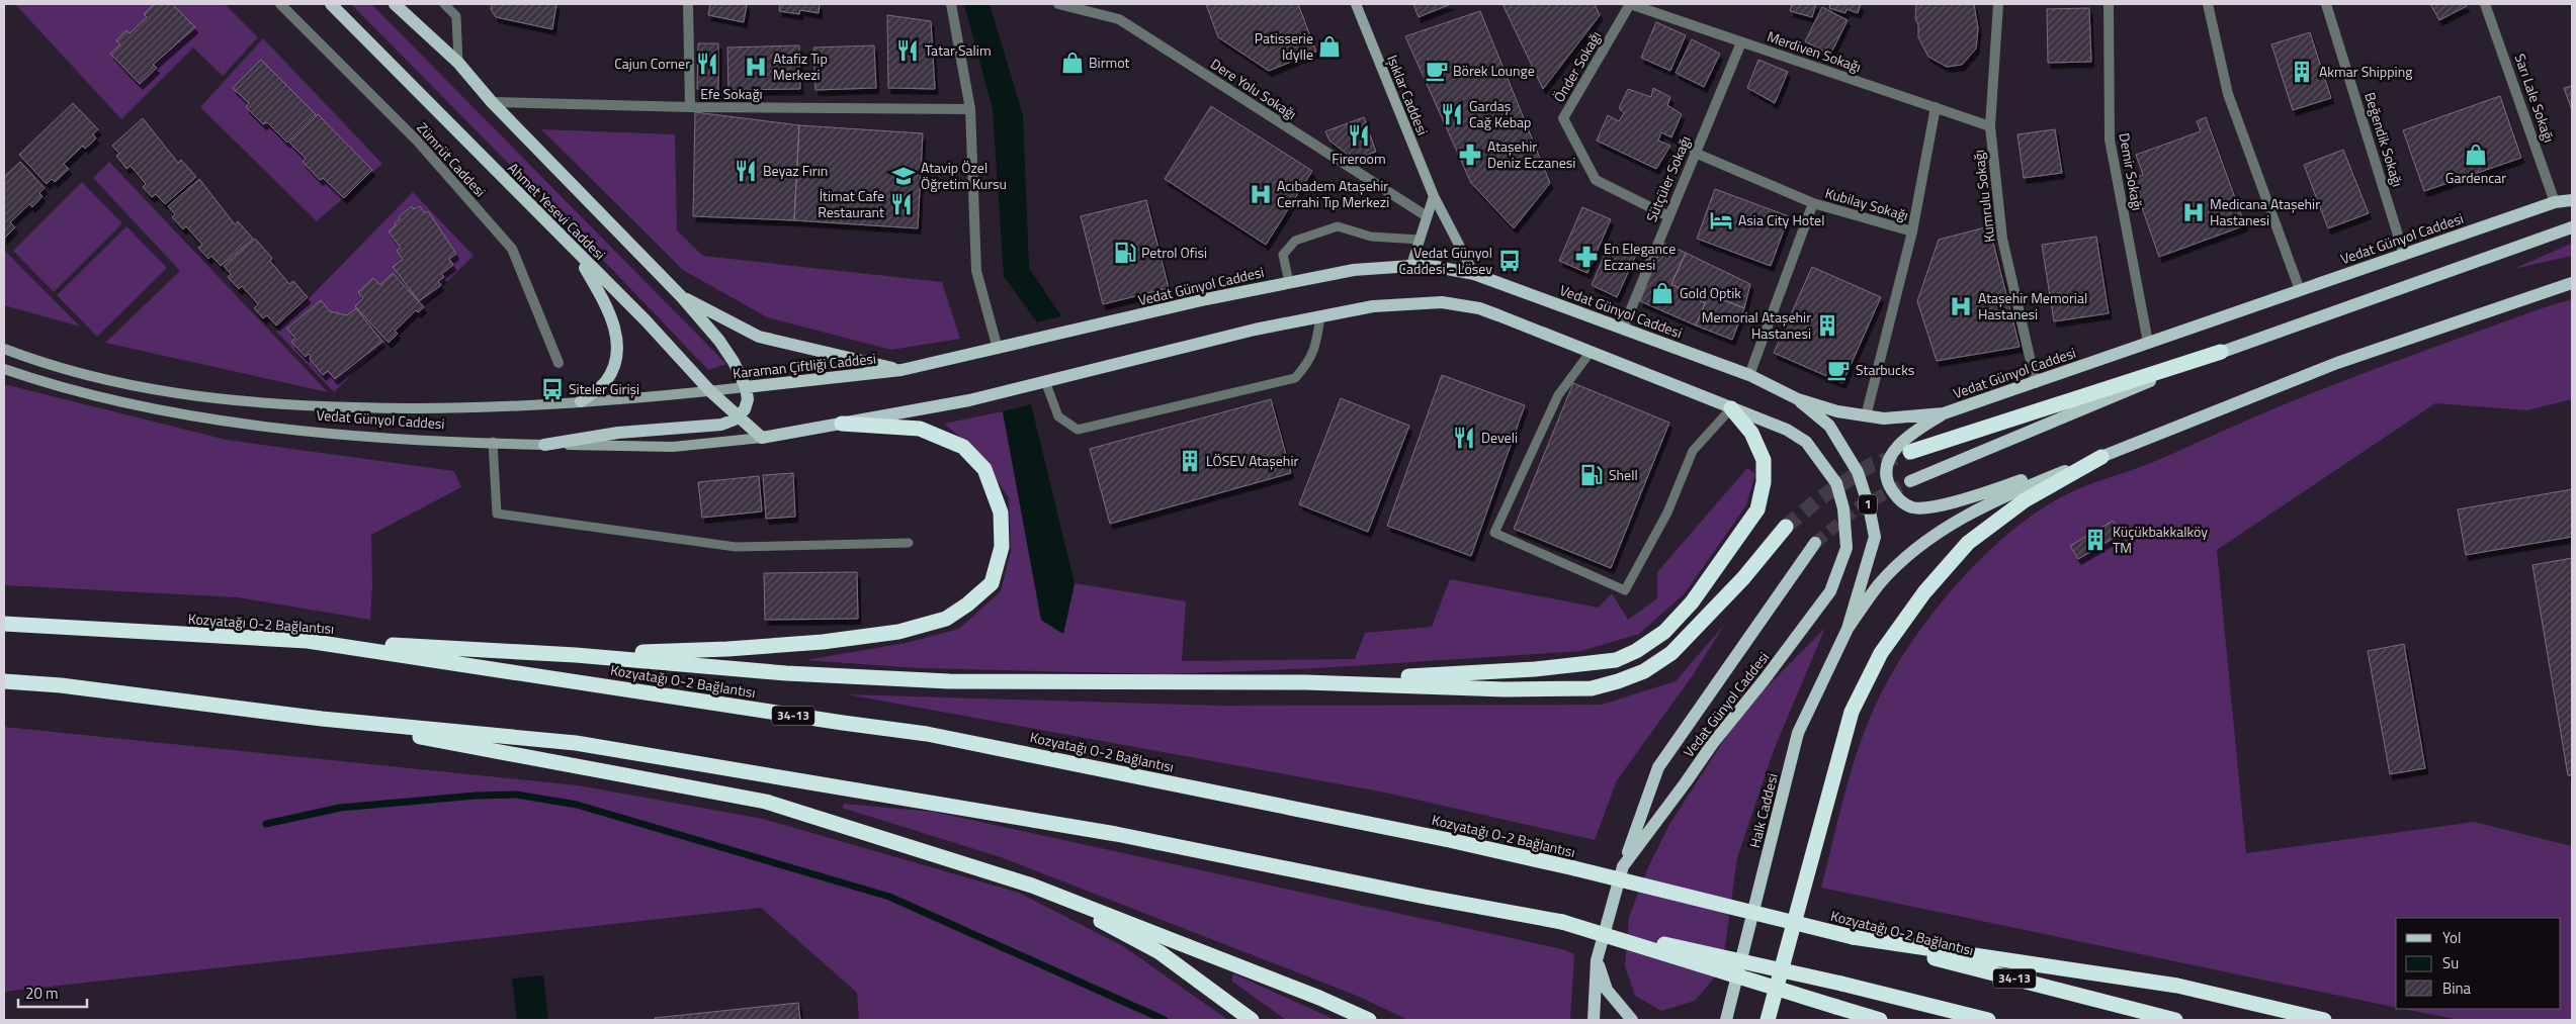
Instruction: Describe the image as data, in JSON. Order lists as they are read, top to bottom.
{
  "streets": {
    "highway": ["Kozyatağı O-2 Bağlantısı", "34-13"],
    "main road": [
      "Işıklar Caddesi",
      "Ahmet Yesevi Caddesi",
      "Vedat Günyol Caddesi",
      "Karaman Çiftliği Caddesi",
      "1",
      "Halk Caddesi"
    ],
    "street": [
      "Merdiven Sokağı",
      "Önder Sokağı",
      "Dere Yolu Sokağı",
      "Efe Sokağı",
      "Sarı Lale Sokağı",
      "Beğendik Sokağı",
      "Zümrüt Caddesi",
      "Demir Sokağı",
      "Sütçüler Sokağı",
      "Kumrulu Sokağı",
      "Kubilay Sokağı"
    ]
  },
  "crossings": [
    ["Merdiven Sokağı", "Önder Sokağı"],
    ["Merdiven Sokağı", "Sütçüler Sokağı"],
    ["Merdiven Sokağı", "Kumrulu Sokağı"],
    ["Önder Sokağı", "Sütçüler Sokağı"],
    ["Efe Sokağı", "Ahmet Yesevi Caddesi"],
    ["Işıklar Caddesi", "Vedat Günyol Caddesi"],
    ["Sarı Lale Sokağı", "Vedat Günyol Caddesi"],
    ["Beğendik Sokağı", "Vedat Günyol Caddesi"],
    ["Demir Sokağı", "Vedat Günyol Caddesi"],
    ["Sütçüler Sokağı", "Kubilay Sokağı"],
    ["Sütçüler Sokağı", "Vedat Günyol Caddesi"],
    ["Kumrulu Sokağı", "Vedat Günyol Caddesi"],
    ["Kubilay Sokağı", "Vedat Günyol Caddesi"],
    ["Ahmet Yesevi Caddesi", "Vedat Günyol Caddesi"],
    ["Ahmet Yesevi Caddesi", "Karaman Çiftliği Caddesi"],
    ["Vedat Günyol Caddesi", "Karaman Çiftliği Caddesi"],
    ["Vedat Günyol Caddesi", "1"],
    ["1", "Halk Caddesi"]
  ],
  "places": {
    "shop": [
      "Patisserie Idylle",
      "Birmot",
      "Gardencar",
      "Gold Optik"
    ],
    "restaurant": [
      "Tatar Salim",
      "Cajun Corner",
      "Gardaş Cağ Kebap",
      "Fireroom",
      "Beyaz Fırın",
      "İtimat Cafe Restaurant",
      "Develi"
    ],
    "hospital": [
      "Atafiz Tıp Merkezi",
      "Acıbadem Ataşehir Cerrahi Tıp Merkezi",
      "Medicana Ataşehir Hastanesi",
      "Ataşehir Memorial Hastanesi"
    ],
    "cafe": ["Börek Lounge", "Starbucks"],
    "building": [
      "Akmar Shipping",
      "Memorial Ataşehir Hastanesi",
      "LÖSEV Ataşehir",
      "Küçükbakkalköy TM"
    ],
    "pharmacy": ["Ataşehir Deniz Eczanesi", "En Elegance Eczanesi"],
    "school or university": ["Atavip Özel Öğretim Kursu"],
    "hotel": ["Asia City Hotel"],
    "fuel station": ["Petrol Ofisi", "Shell"],
    "bus stop": ["Vedat Günyol Caddesi - Lösev", "Siteler Girişi"]
  },
  "legend": ["Yol", "Su", "Bina"],
  "scale_bar": "20 m"
}
